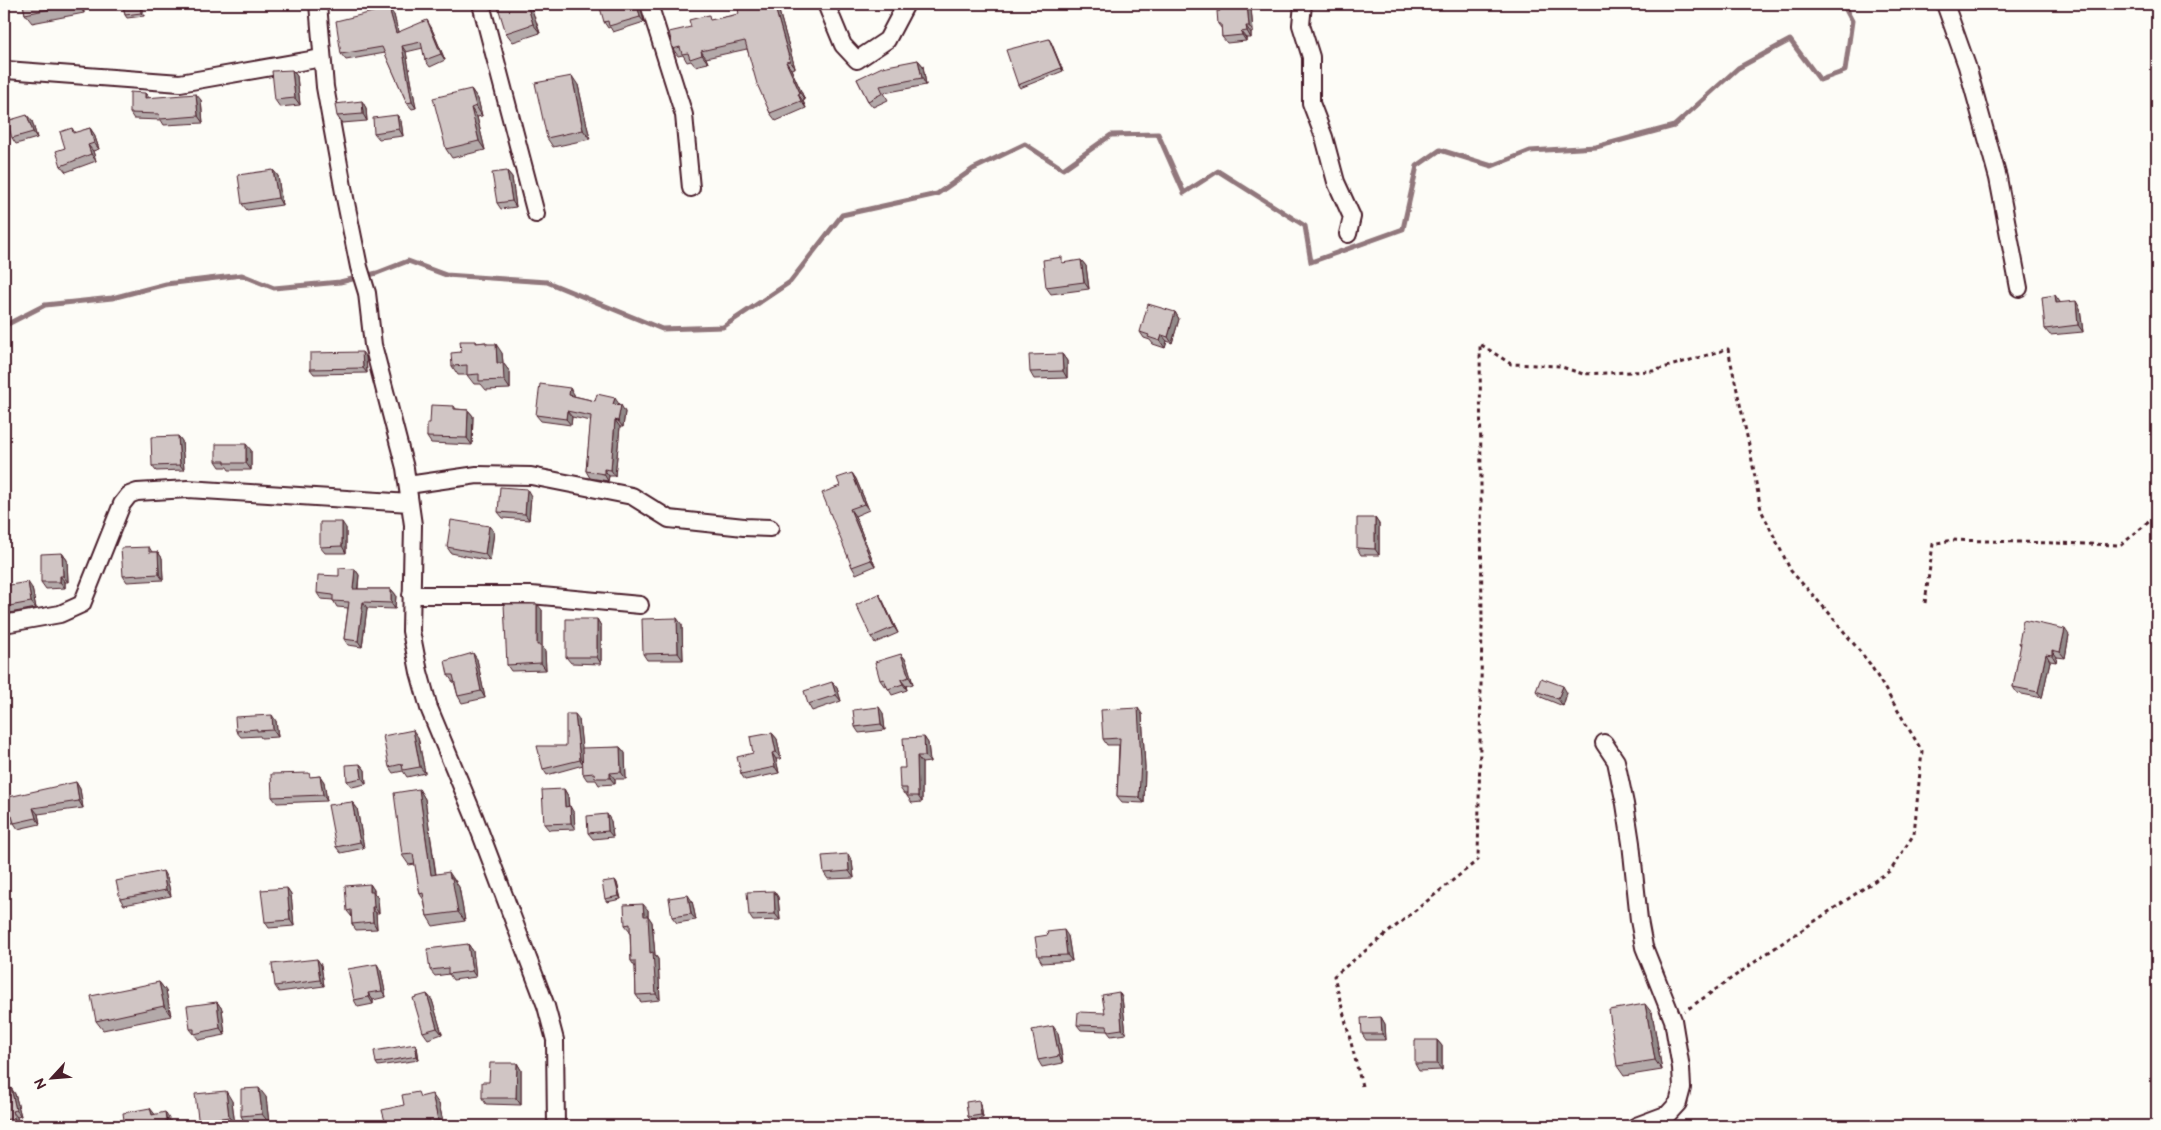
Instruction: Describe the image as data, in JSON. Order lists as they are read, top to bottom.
{
  "north": "bottom left"
}
